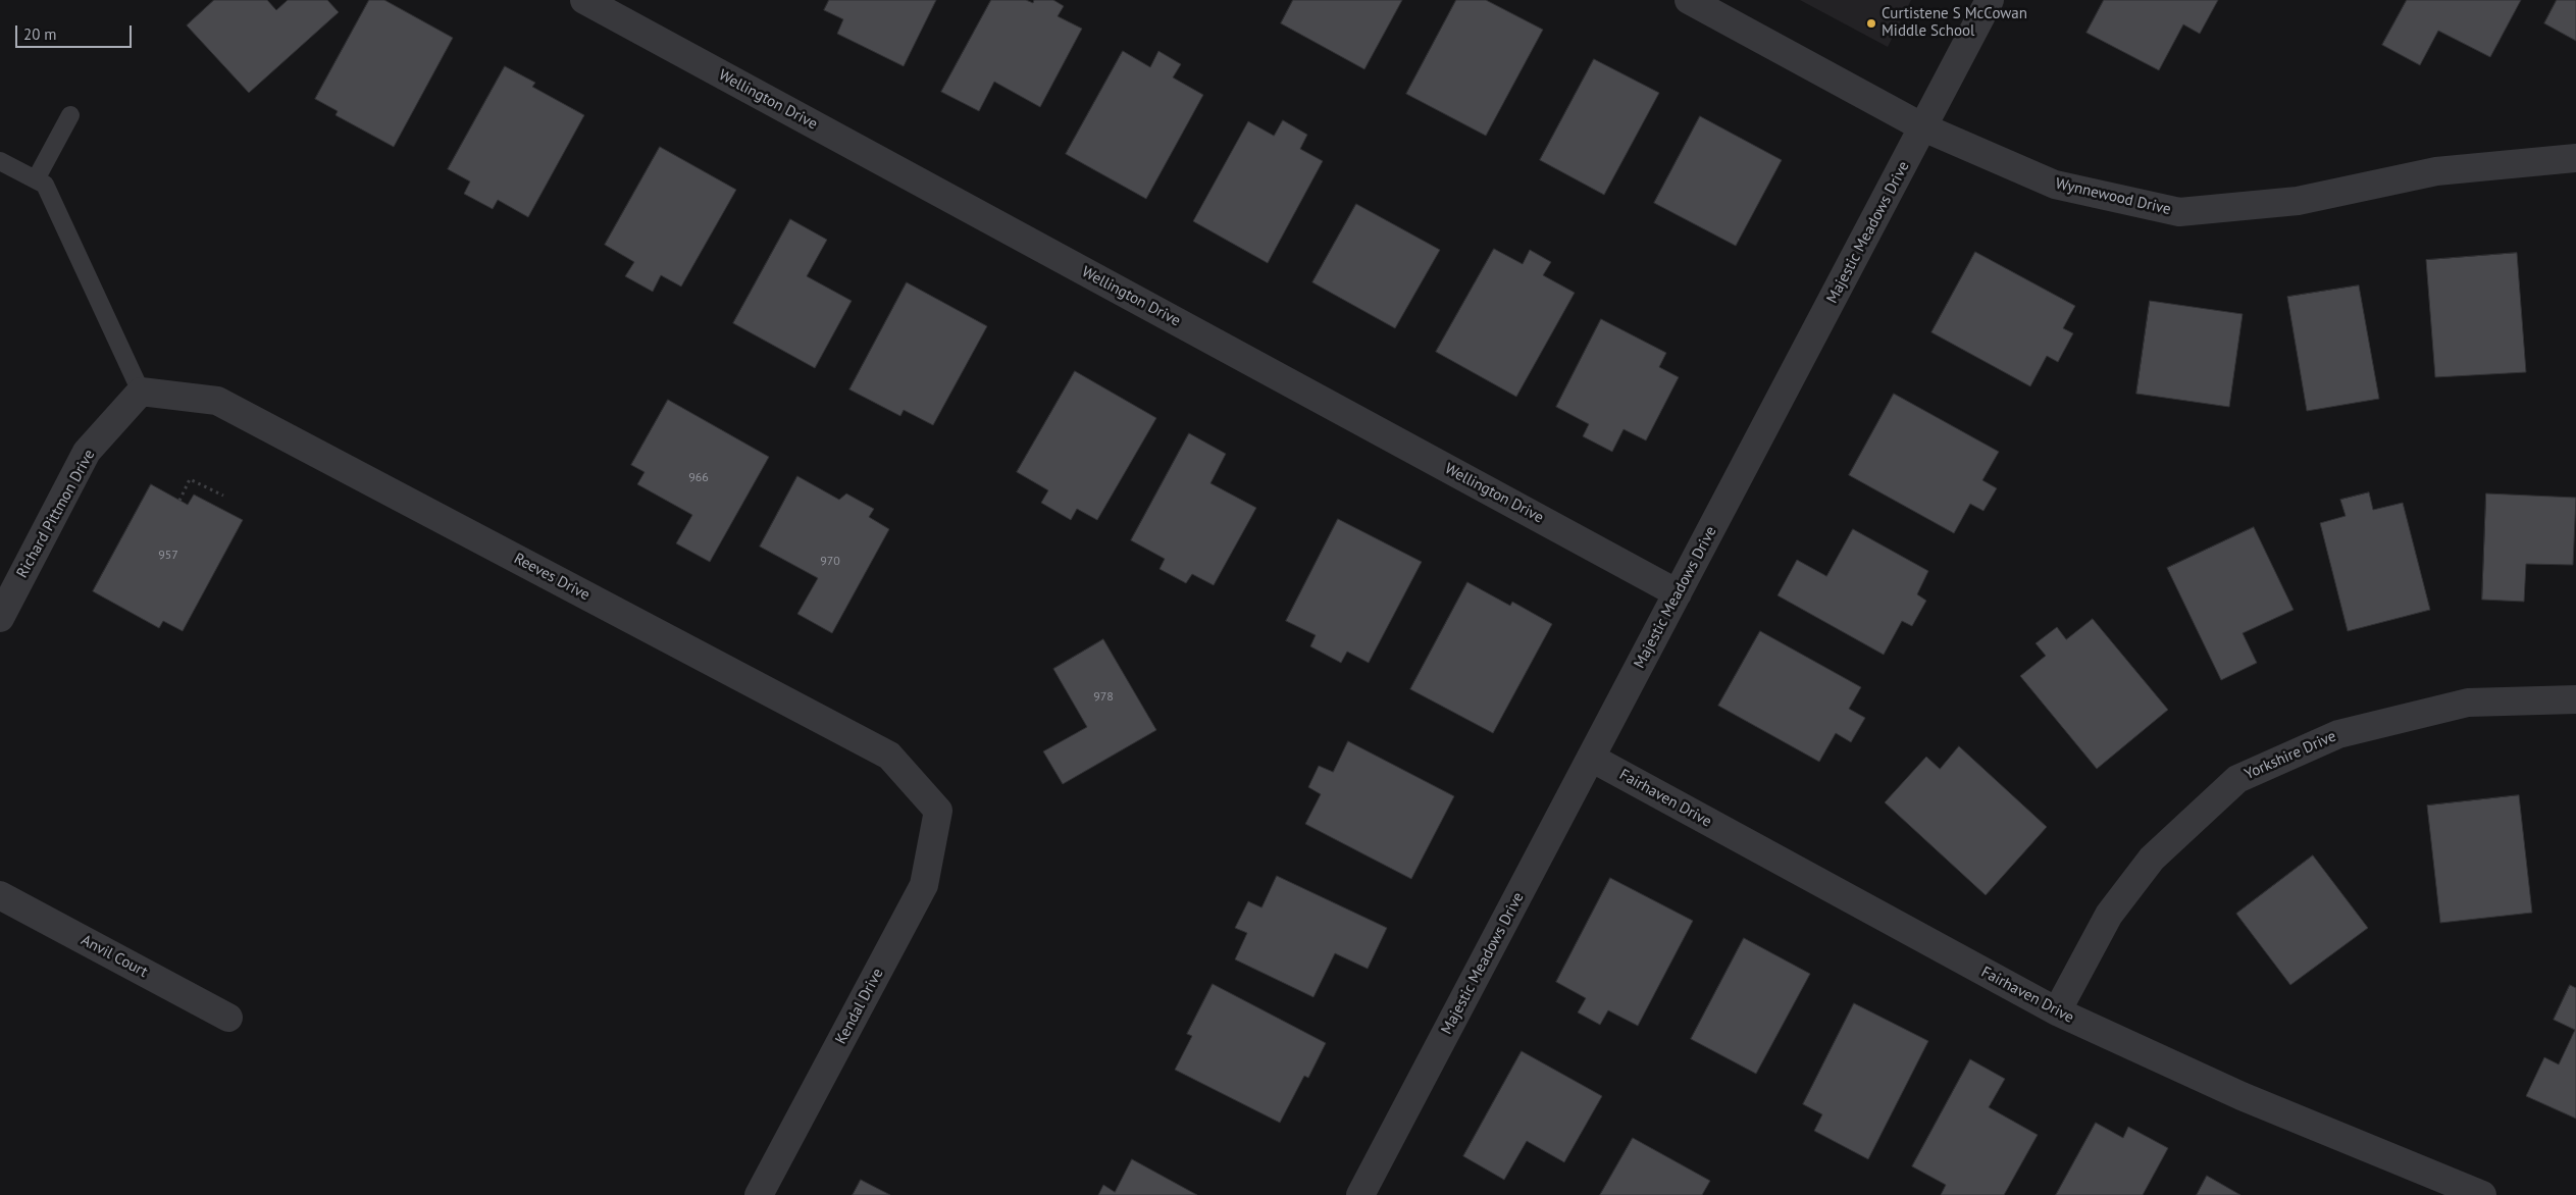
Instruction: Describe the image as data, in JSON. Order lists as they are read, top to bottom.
{
  "streets": {
    "street": [
      "Wellington Drive",
      "Wynnewood Drive",
      "Majestic Meadows Drive",
      "Richard Pittmon Drive",
      "Reeves Drive",
      "Yorkshire Drive",
      "Fairhaven Drive",
      "Anvil Court",
      "Kendal Drive"
    ]
  },
  "crossings": [
    ["Wellington Drive", "Majestic Meadows Drive"],
    ["Wynnewood Drive", "Majestic Meadows Drive"],
    ["Majestic Meadows Drive", "Fairhaven Drive"],
    ["Richard Pittmon Drive", "Reeves Drive"],
    ["Reeves Drive", "Kendal Drive"],
    ["Yorkshire Drive", "Fairhaven Drive"]
  ],
  "places": ["Curtistene S McCowan Middle School"],
  "house_numbers": [
    "966",
    "957",
    "970",
    "978"
  ],
  "scale_bar": "20 m"
}
